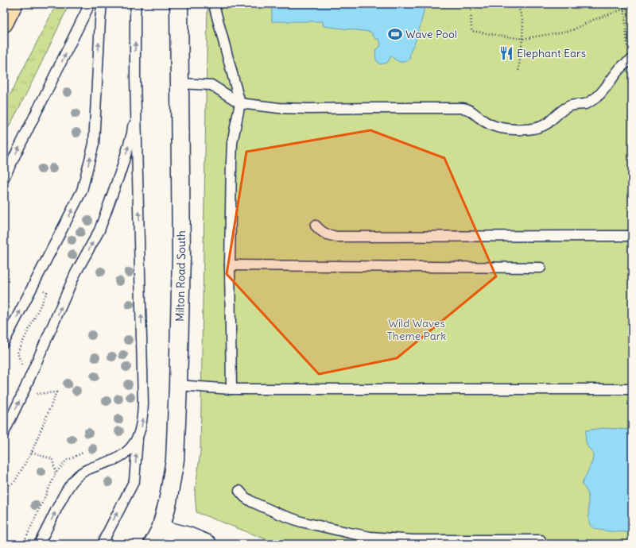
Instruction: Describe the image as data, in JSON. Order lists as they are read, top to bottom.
{
  "streets": {
    "street": ["Milton Road South"]
  },
  "parks": ["Wild Waves Theme Park"],
  "places": {
    "sports": ["Wave Pool"],
    "restaurant": ["Elephant Ears"]
  }
}
